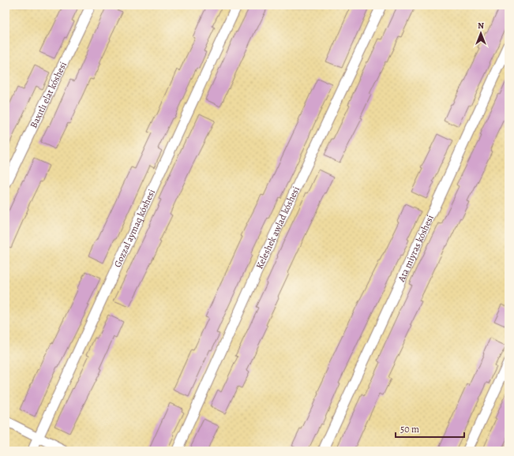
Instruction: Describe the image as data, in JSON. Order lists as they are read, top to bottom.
{
  "streets": {
    "street": [
      "Baxıtlı elat kóshesi",
      "Keleshek awlad kóshesi",
      "Gozzal aymaq kóshesi",
      "Ata miyras kóshesi"
    ]
  },
  "scale_bar": "50 m",
  "north": "top"
}
